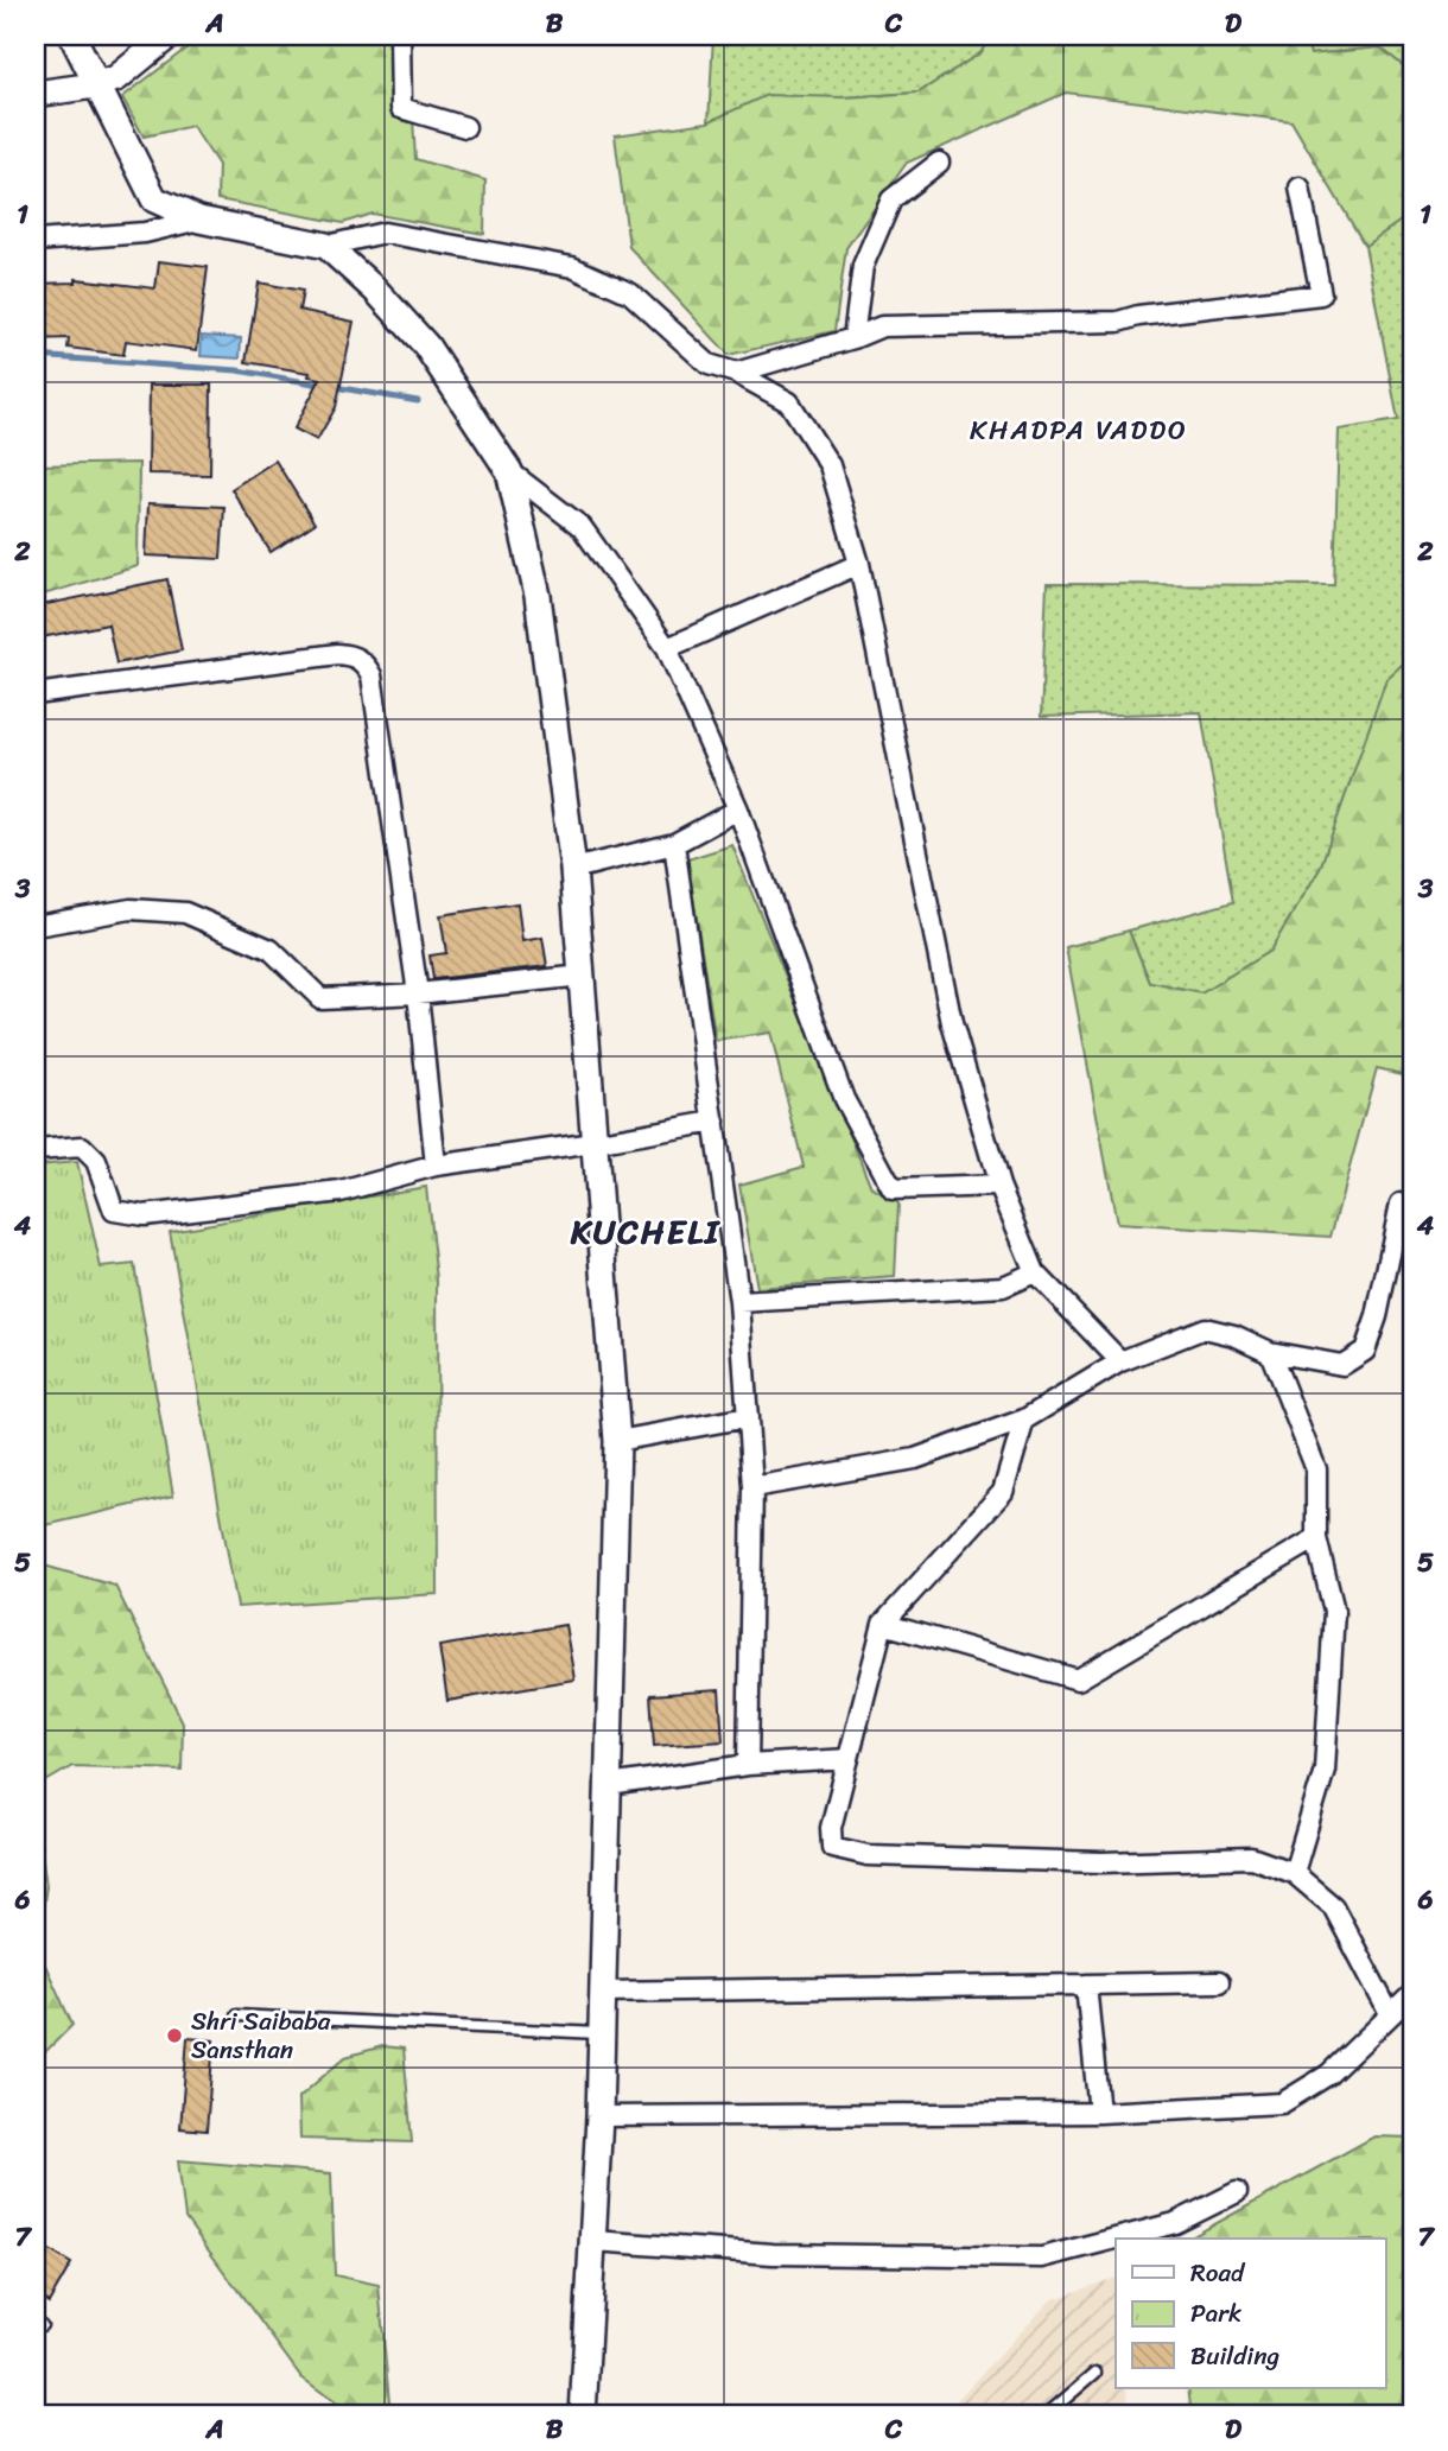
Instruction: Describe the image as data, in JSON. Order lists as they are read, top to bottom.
{
  "districts": ["KHADPA VADDO", "KUCHELI"],
  "places": ["Shri Saibaba Sansthan"],
  "legend": ["Road", "Park", "Building"],
  "grid": {
    "columns": [
      "A",
      "B",
      "C",
      "D"
    ],
    "rows": [
      "1",
      "2",
      "3",
      "4",
      "5",
      "6",
      "7"
    ]
  }
}
